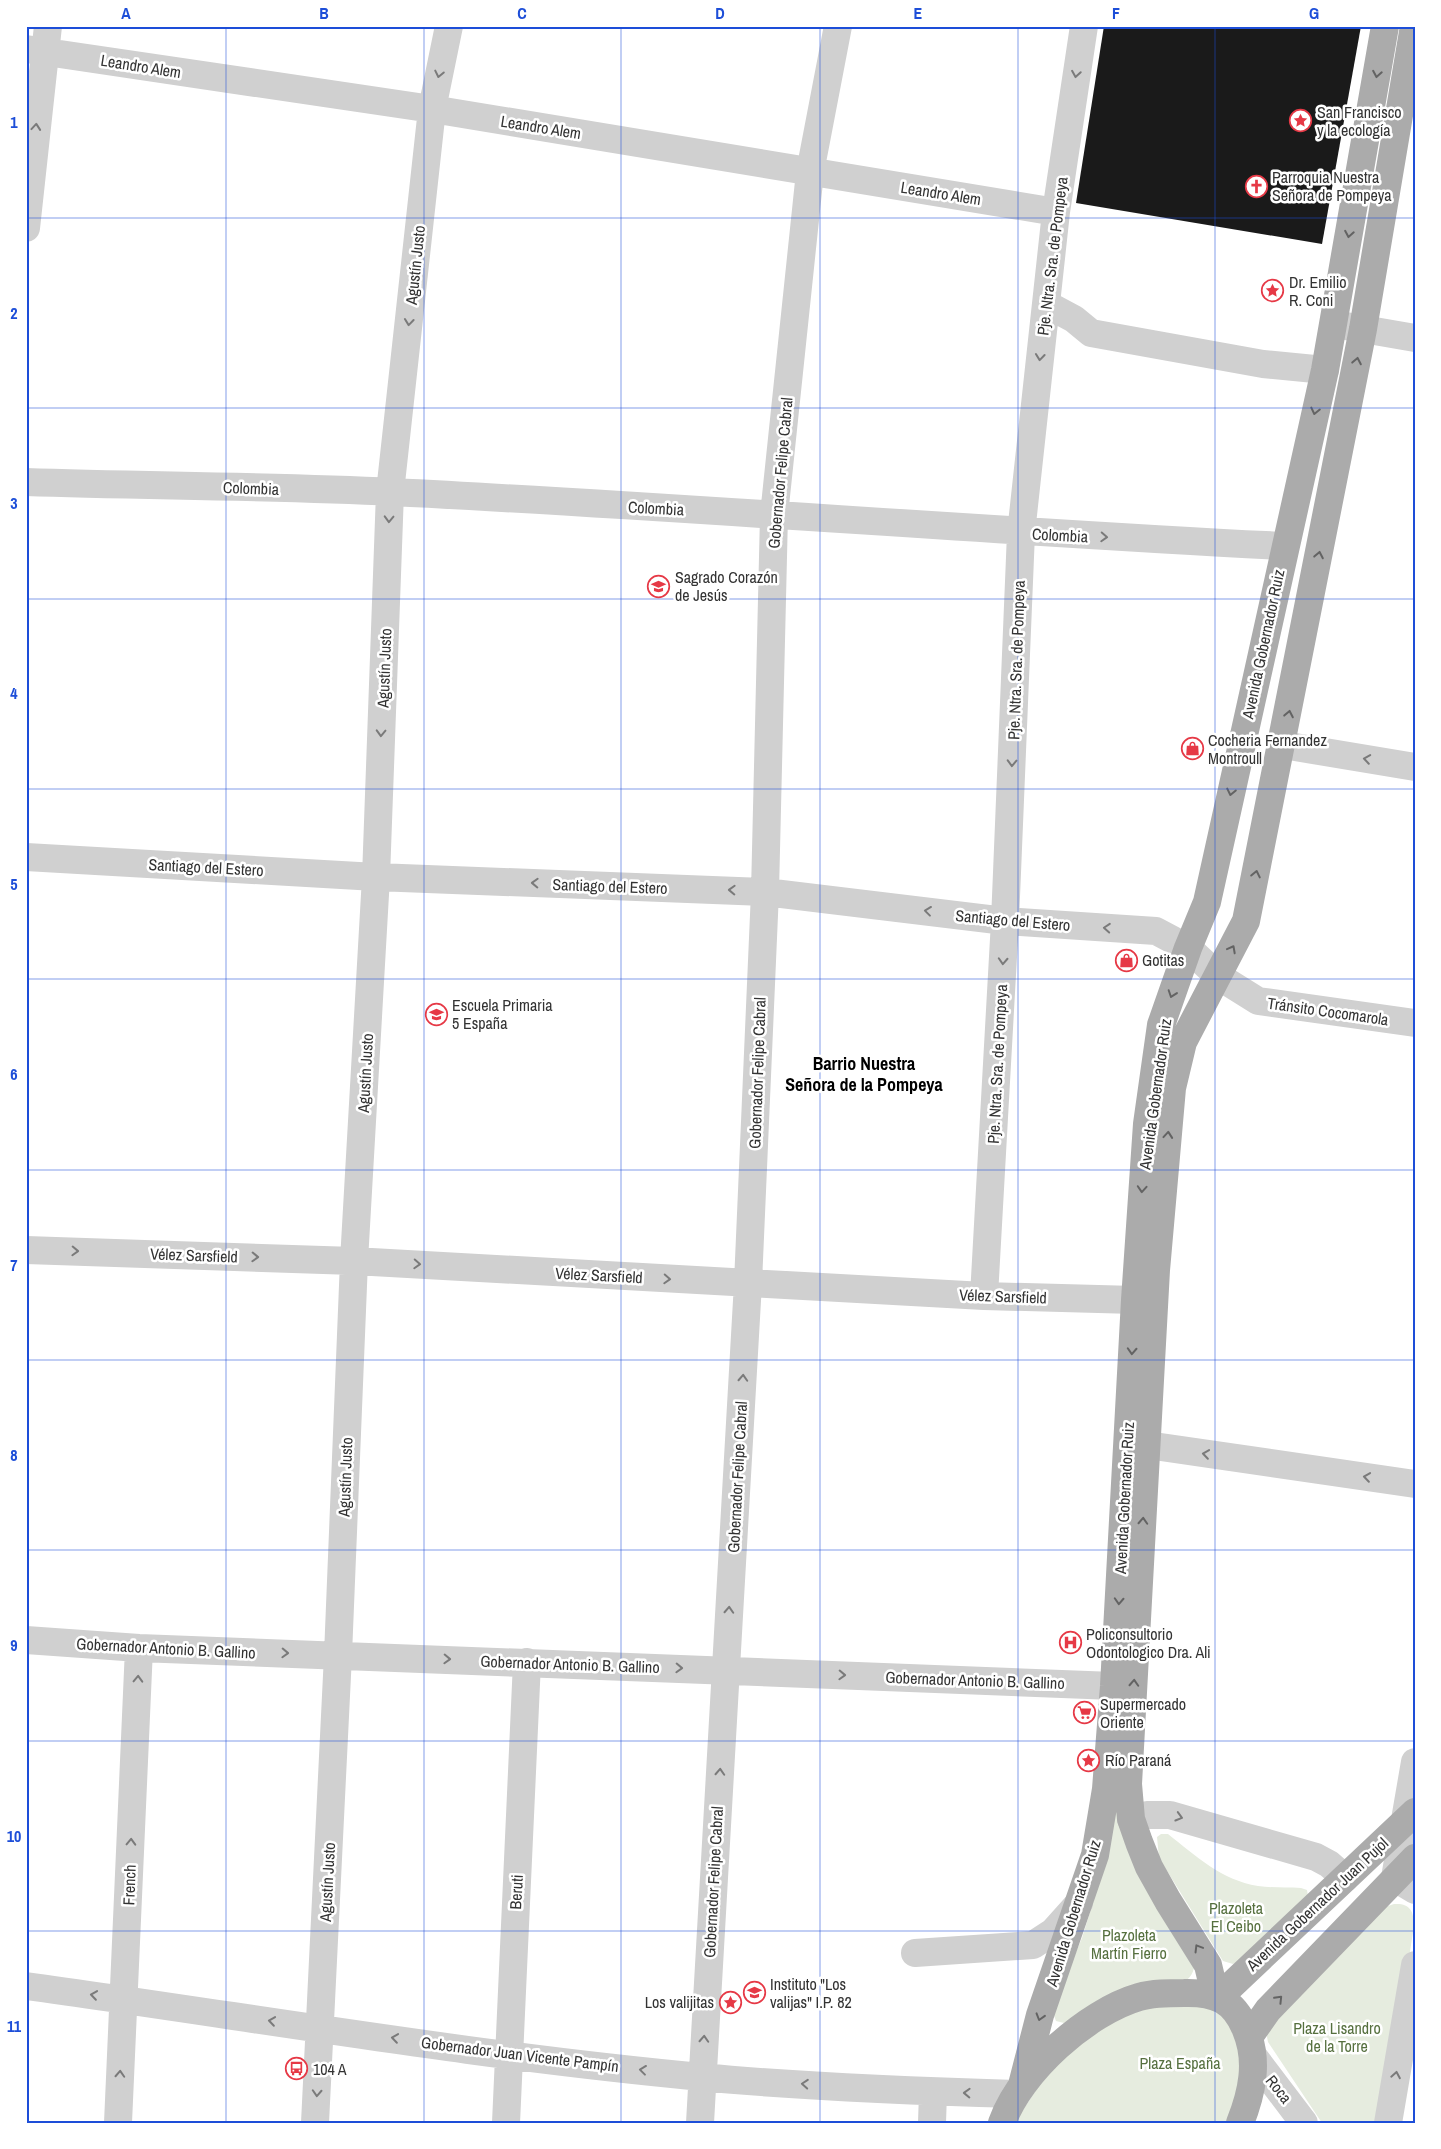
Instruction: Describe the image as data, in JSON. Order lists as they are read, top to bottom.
{
  "streets": {
    "main road": ["Avenida Gobernador Ruiz", "Avenida Gobernador Juan Pujol"],
    "street": [
      "Leandro Alem",
      "Pje. Ntra. Sra. de Pompeya",
      "Agustín Justo",
      "Gobernador Felipe Cabral",
      "Colombia",
      "Santiago del Estero",
      "Tránsito Cocomarola",
      "Vélez Sarsfield",
      "Gobernador Antonio B. Gallino",
      "French",
      "Beruti",
      "Gobernador Juan Vicente Pampín",
      "Roca"
    ]
  },
  "crossings": [
    ["Leandro Alem", "Pje. Ntra. Sra. de Pompeya"],
    ["Leandro Alem", "Agustín Justo"],
    ["Leandro Alem", "Gobernador Felipe Cabral"],
    ["Pje. Ntra. Sra. de Pompeya", "Colombia"],
    ["Pje. Ntra. Sra. de Pompeya", "Santiago del Estero"],
    ["Pje. Ntra. Sra. de Pompeya", "Vélez Sarsfield"],
    ["Agustín Justo", "Colombia"],
    ["Agustín Justo", "Santiago del Estero"],
    ["Agustín Justo", "Vélez Sarsfield"],
    ["Agustín Justo", "Gobernador Antonio B. Gallino"],
    ["Agustín Justo", "Gobernador Juan Vicente Pampín"],
    ["Gobernador Felipe Cabral", "Colombia"],
    ["Gobernador Felipe Cabral", "Santiago del Estero"],
    ["Gobernador Felipe Cabral", "Vélez Sarsfield"],
    ["Gobernador Felipe Cabral", "Gobernador Antonio B. Gallino"],
    ["Gobernador Felipe Cabral", "Gobernador Juan Vicente Pampín"],
    ["Colombia", "Avenida Gobernador Ruiz"],
    ["Avenida Gobernador Ruiz", "Santiago del Estero"],
    ["Avenida Gobernador Ruiz", "Tránsito Cocomarola"],
    ["Avenida Gobernador Ruiz", "Vélez Sarsfield"],
    ["Avenida Gobernador Ruiz", "Gobernador Antonio B. Gallino"],
    ["Avenida Gobernador Ruiz", "Avenida Gobernador Juan Pujol"],
    ["Avenida Gobernador Ruiz", "Gobernador Juan Vicente Pampín"],
    ["Santiago del Estero", "Tránsito Cocomarola"],
    ["Gobernador Antonio B. Gallino", "French"],
    ["Gobernador Antonio B. Gallino", "Beruti"],
    ["French", "Gobernador Juan Vicente Pampín"],
    ["Beruti", "Gobernador Juan Vicente Pampín"],
    ["Avenida Gobernador Juan Pujol", "Roca"]
  ],
  "one_way": [
    "Pje. Ntra. Sra. de Pompeya",
    "Agustín Justo",
    "Gobernador Felipe Cabral",
    "Santiago del Estero",
    "Vélez Sarsfield",
    "Gobernador Antonio B. Gallino",
    "French",
    "Gobernador Juan Vicente Pampín"
  ],
  "districts": ["Barrio Nuestra Señora de la Pompeya"],
  "parks": [
    "Plazoleta El Ceibo",
    "Plazoleta Martín Fierro",
    "Plaza Lisandro de la Torre",
    "Plaza España"
  ],
  "places": {
    "place": [
      "San Francisco y la ecología",
      "Dr. Emilio R. Coni",
      "Río Paraná",
      "Los valijitas"
    ],
    "church": ["Parroquia Nuestra Señora de Pompeya"],
    "school or university": ["Sagrado Corazón de Jesús", "Escuela Primaria 5 España", "Instituto \"Los valijas\" I.P. 82"],
    "shop": ["Cocheria Fernandez Montroull", "Gotitas"],
    "hospital": ["Policonsultorio Odontologico Dra. Ali"],
    "supermarket": ["Supermercado Oriente"],
    "bus stop": ["104 A"]
  },
  "grid": {
    "columns": [
      "A",
      "B",
      "C",
      "D",
      "E",
      "F",
      "G"
    ],
    "rows": [
      "1",
      "2",
      "3",
      "4",
      "5",
      "6",
      "7",
      "8",
      "9",
      "10",
      "11"
    ]
  }
}
